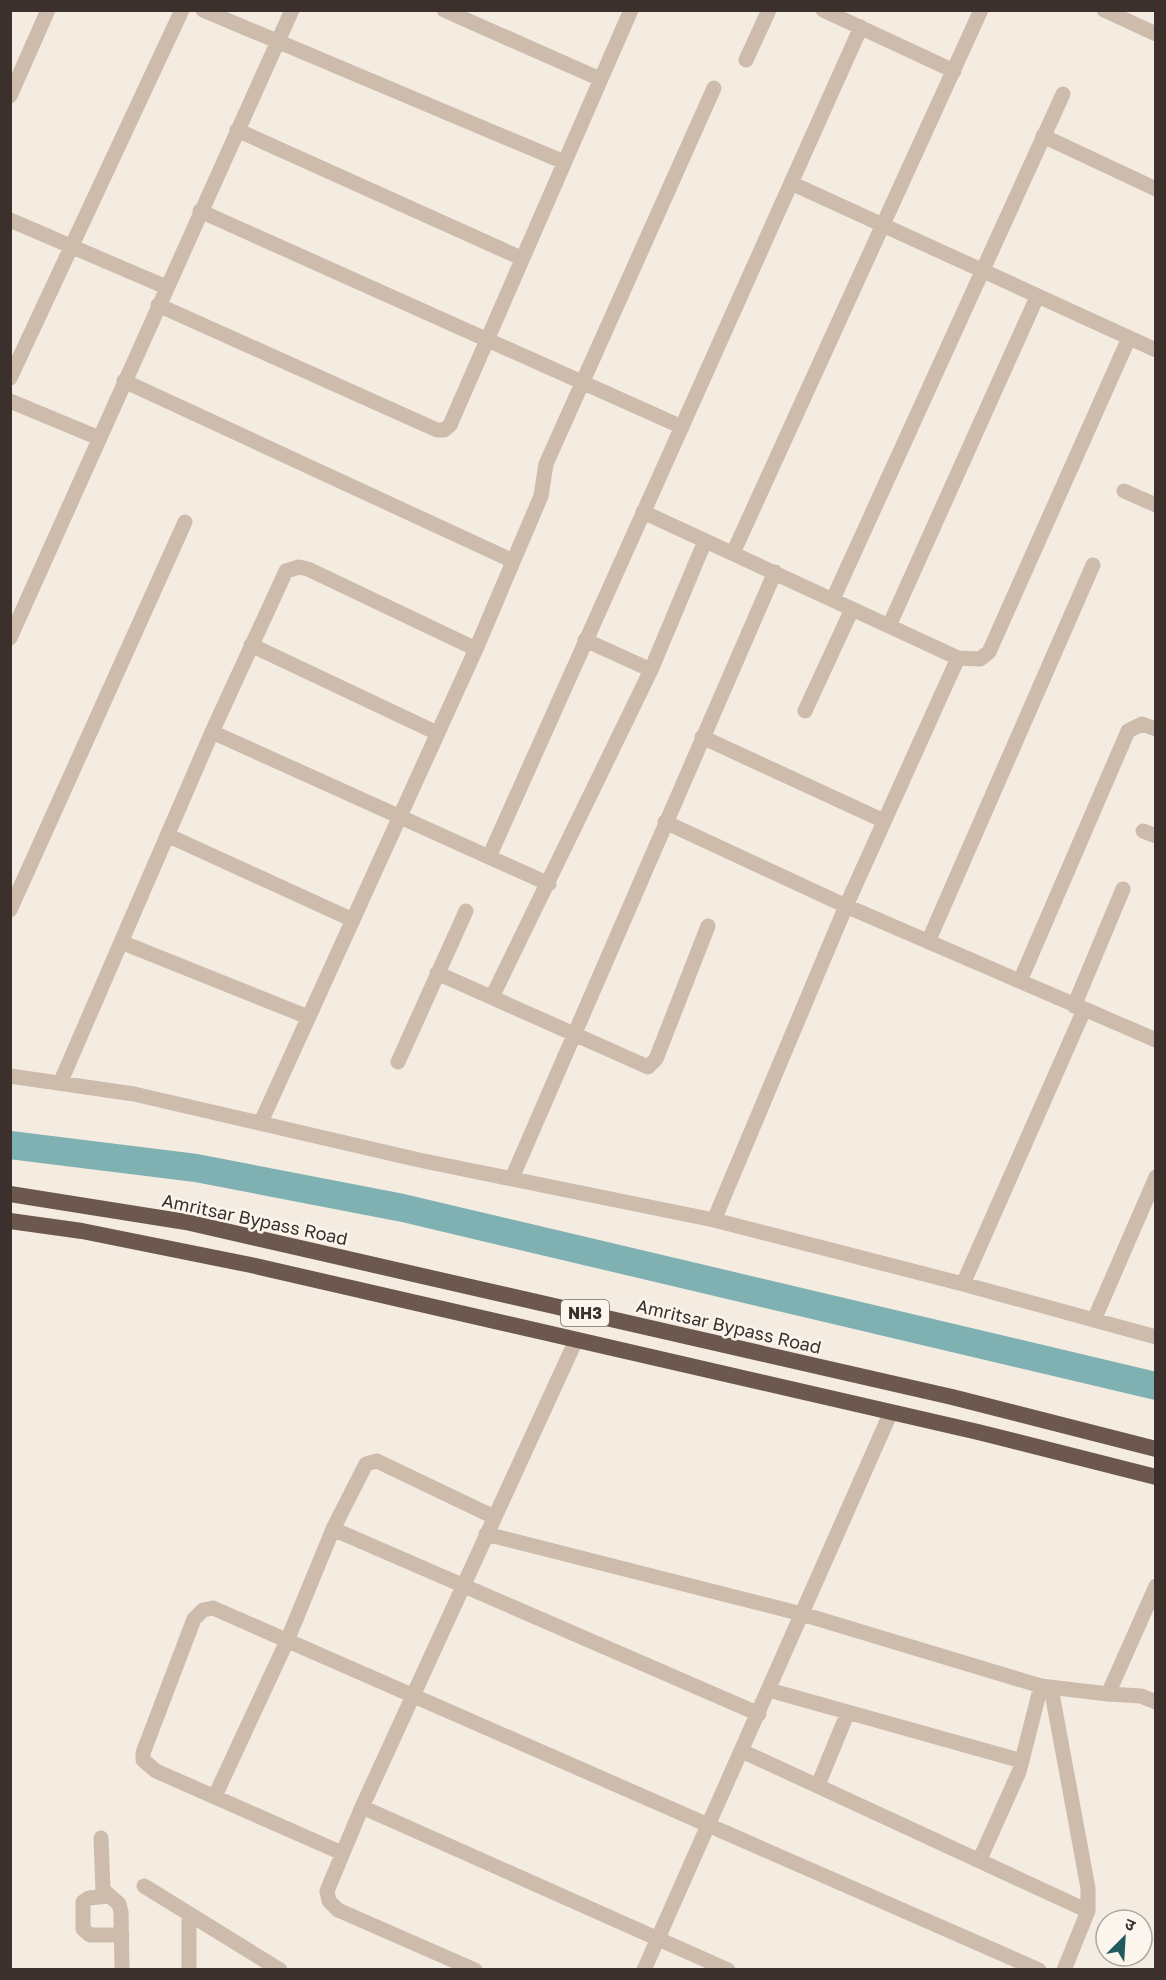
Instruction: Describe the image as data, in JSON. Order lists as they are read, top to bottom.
{
  "streets": {
    "highway": ["Amritsar Bypass Road", "NH3"]
  },
  "north": "top right"
}
